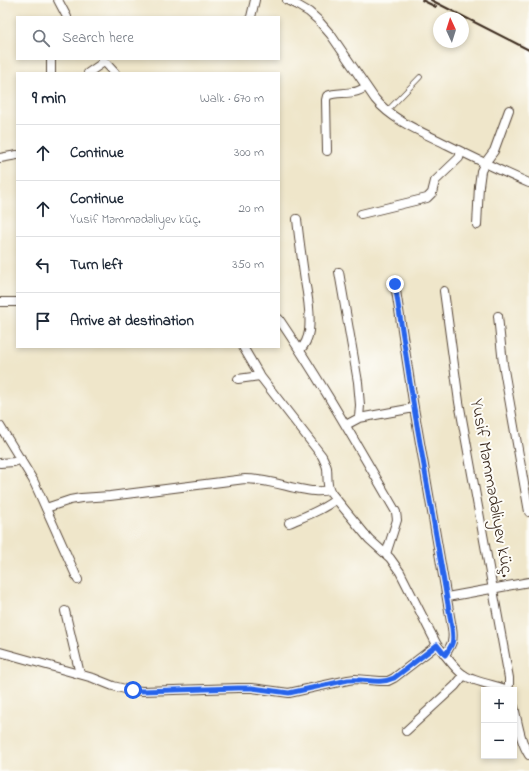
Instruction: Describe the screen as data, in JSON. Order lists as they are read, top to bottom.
{
  "streets": {
    "street": ["Yusif Məmmədəliyev küç."]
  },
  "north": "top",
  "page": {
    "search": "Search here",
    "heading": ["9 min", "Walk · 670 m"],
    "list": [
      ["Continue", "300 m"],
      ["Continue", "Yusif Məmmədəliyev küç.", "20 m"],
      ["Turn left", "350 m"],
      "Arrive at destination"
    ],
    "map_buttons": ["+", "−"]
  }
}
